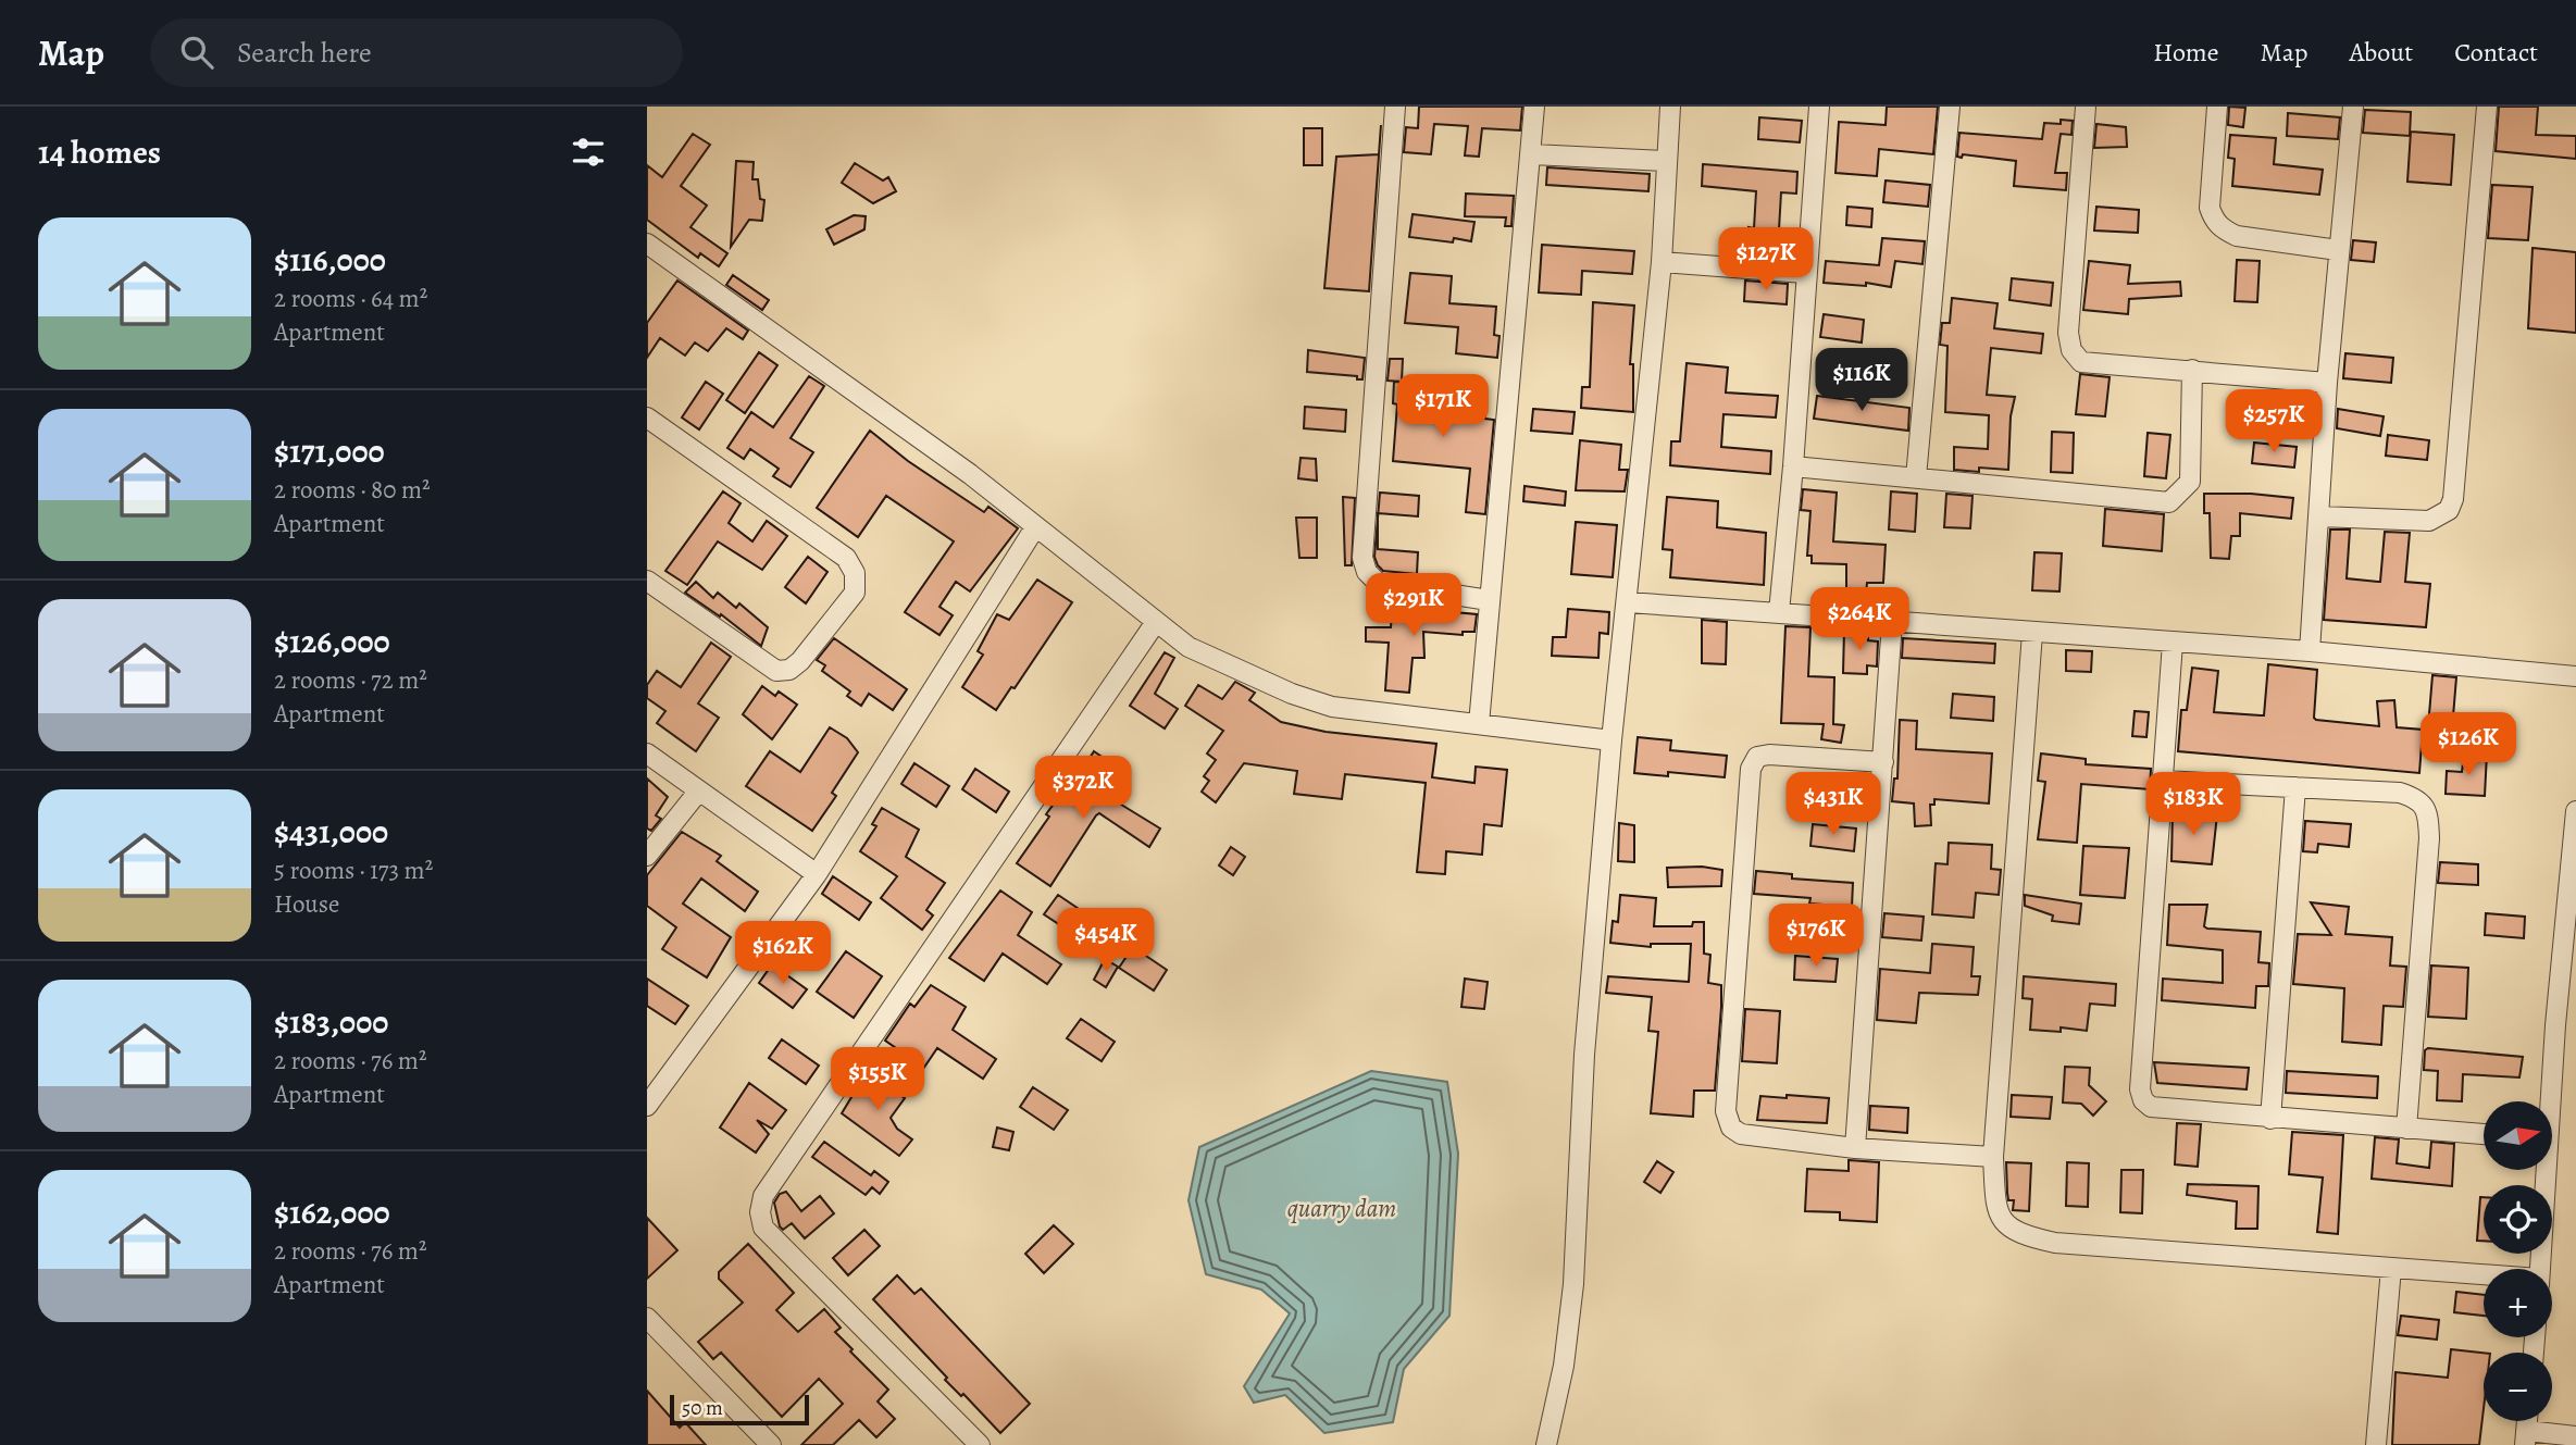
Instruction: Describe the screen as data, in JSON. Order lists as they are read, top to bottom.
{
  "water": ["quarry dam"],
  "scale_bar": "50 m",
  "north": "right",
  "page": {
    "header": "Map",
    "search": "Search here",
    "nav": [
      "Home",
      "Map",
      "About",
      "Contact"
    ],
    "heading": "14 homes",
    "list": [
      {
        "name": "$116,000",
        "note": "2 rooms · 64 m² · Apartment"
      },
      {
        "name": "$171,000",
        "note": "2 rooms · 80 m² · Apartment"
      },
      {
        "name": "$126,000",
        "note": "2 rooms · 72 m² · Apartment"
      },
      {
        "name": "$431,000",
        "note": "5 rooms · 173 m² · House"
      },
      {
        "name": "$183,000",
        "note": "2 rooms · 76 m² · Apartment"
      },
      {
        "name": "$162,000",
        "note": "2 rooms · 76 m² · Apartment"
      }
    ],
    "price": [
      "$127K",
      "$116K",
      "$171K",
      "$257K",
      "$291K",
      "$264K",
      "$126K",
      "$372K",
      "$431K",
      "$183K",
      "$176K",
      "$454K",
      "$162K",
      "$155K"
    ],
    "map_buttons": ["+", "−"],
    "scale": "50 m"
  }
}
